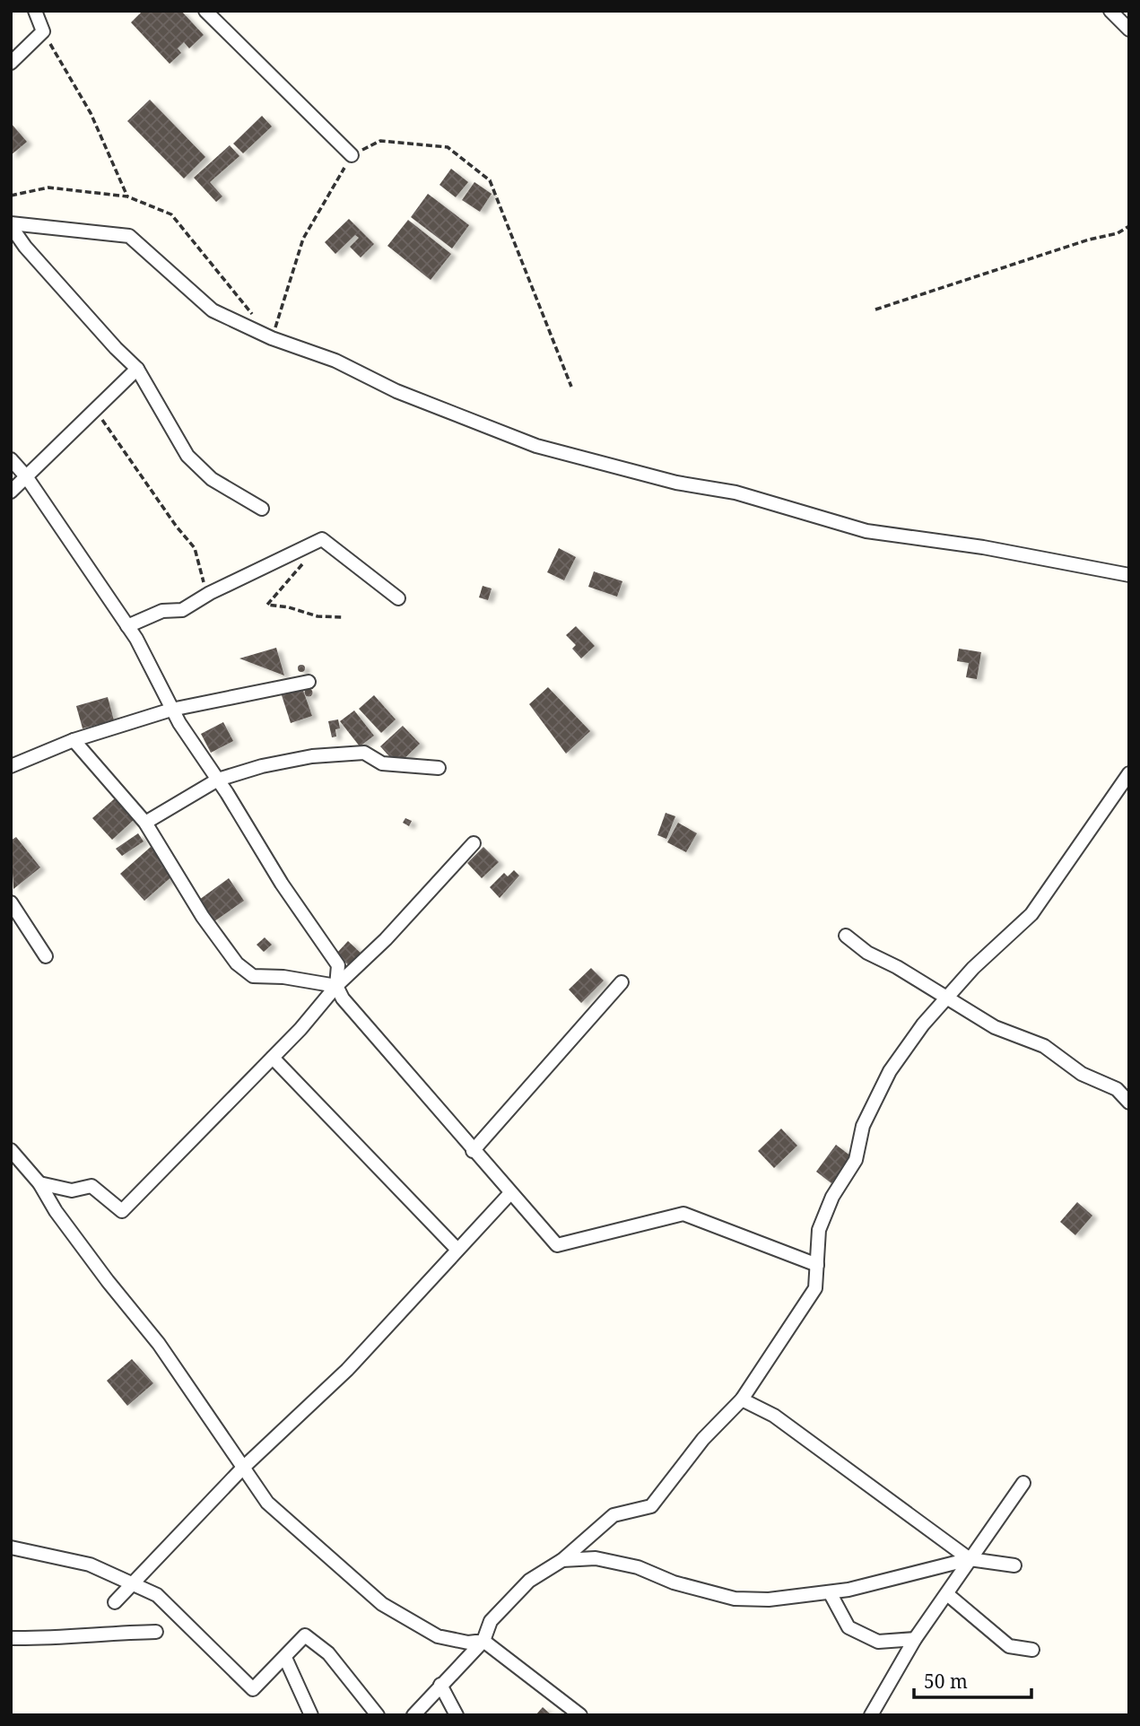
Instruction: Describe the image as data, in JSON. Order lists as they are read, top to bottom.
{
  "scale_bar": "50 m"
}
